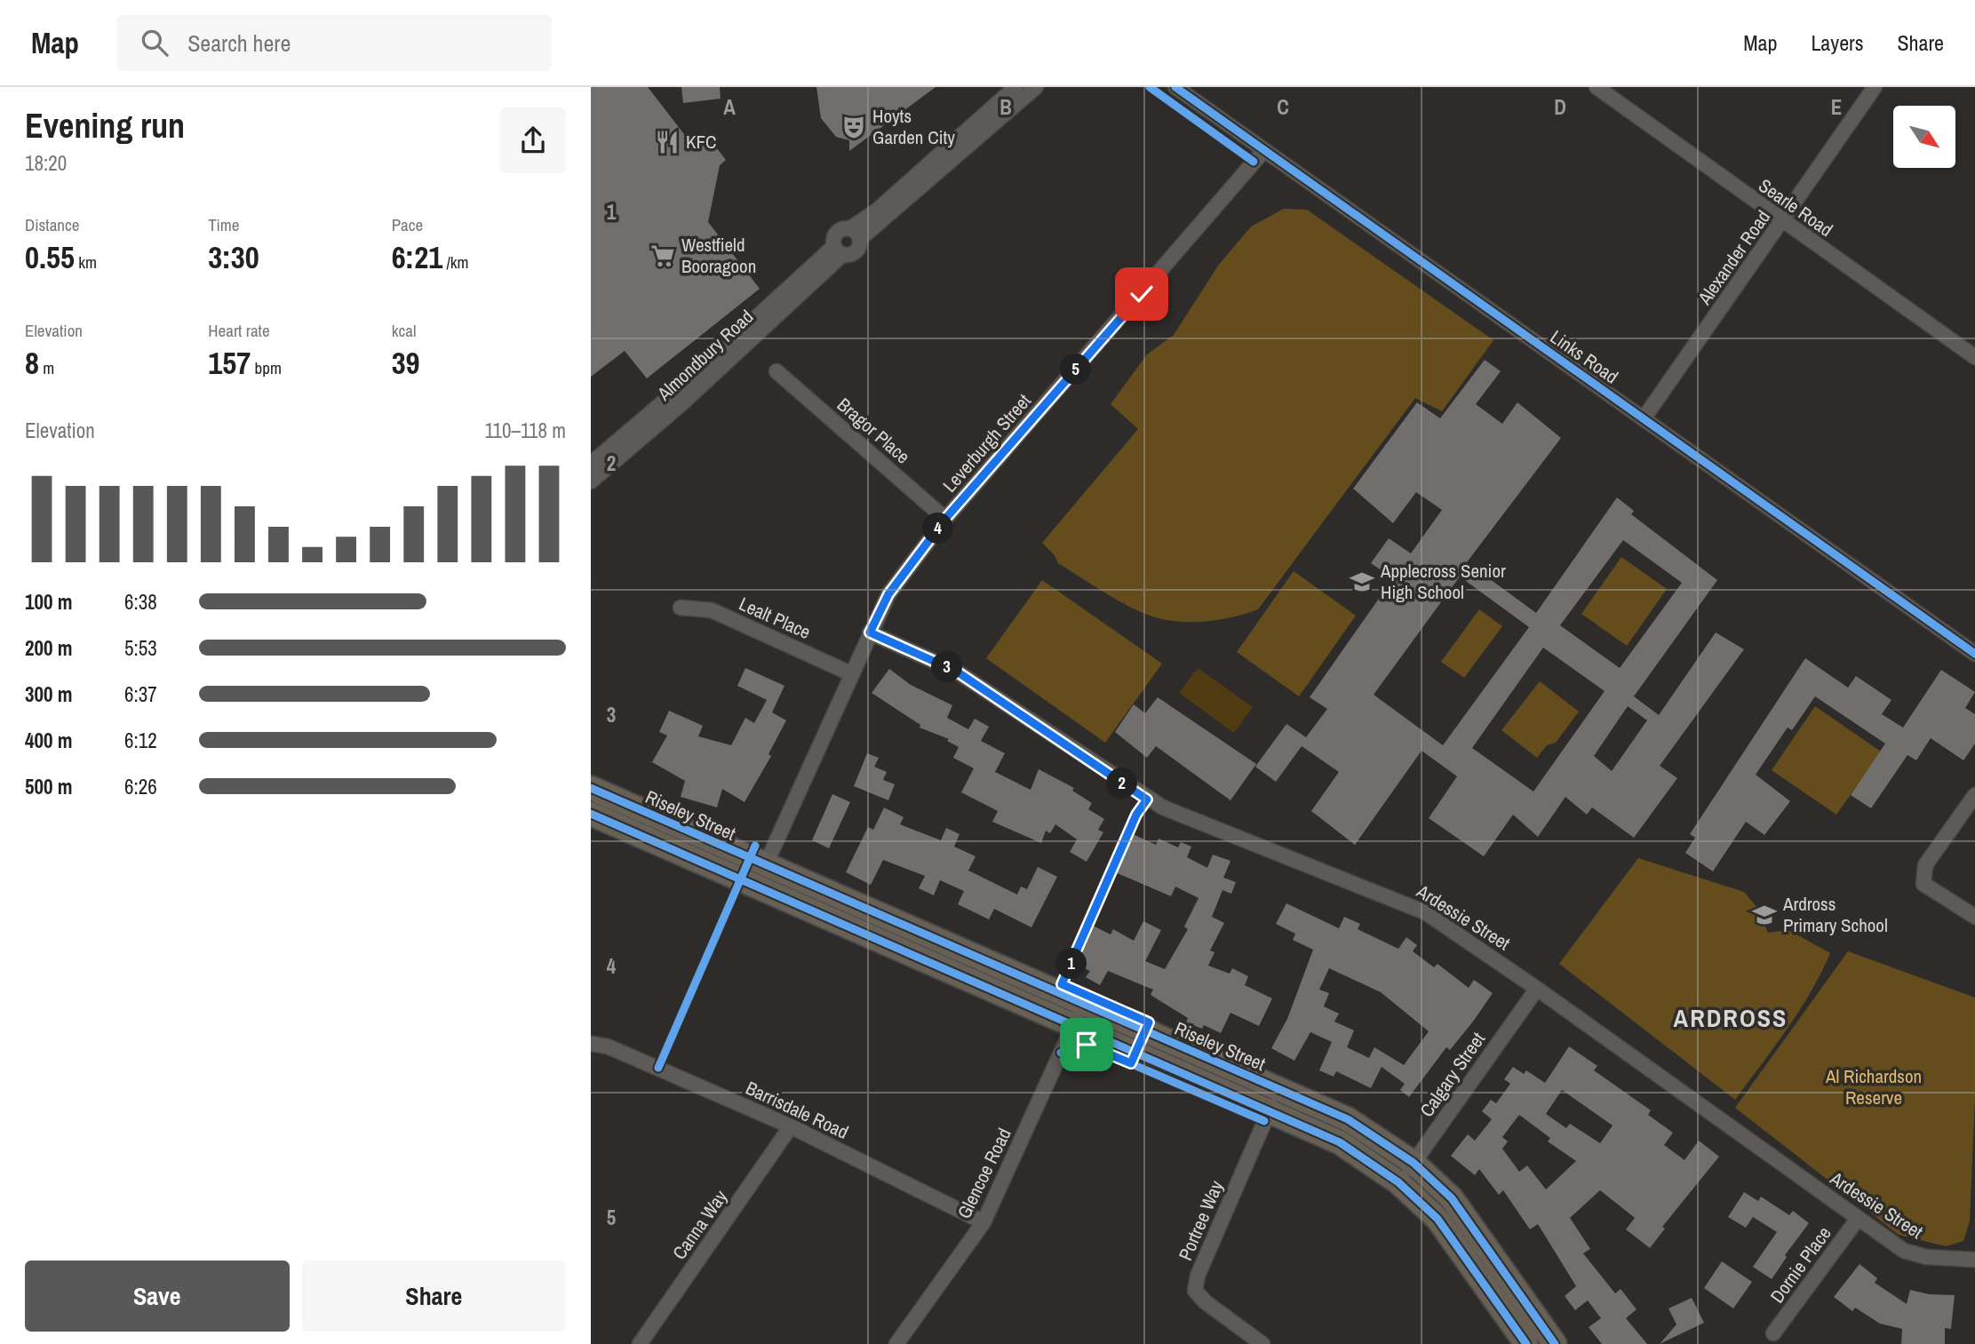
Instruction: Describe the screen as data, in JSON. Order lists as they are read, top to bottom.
{
  "streets": {
    "highway": ["Riseley Street"],
    "street": [
      "Searle Road",
      "Alexander Road",
      "Almondbury Road",
      "Links Road",
      "Bragor Place",
      "Leverburgh Street",
      "Lealt Place",
      "Ardessie Street",
      "Calgary Street",
      "Barrisdale Road",
      "Glencoe Road",
      "Portree Way",
      "Canna Way",
      "Dornie Place"
    ]
  },
  "crossings": [
    ["Searle Road", "Alexander Road"],
    ["Alexander Road", "Links Road"],
    ["Links Road", "Leverburgh Street"],
    ["Bragor Place", "Leverburgh Street"],
    ["Leverburgh Street", "Lealt Place"],
    ["Leverburgh Street", "Riseley Street"],
    ["Leverburgh Street", "Ardessie Street"],
    ["Riseley Street", "Calgary Street"],
    ["Riseley Street", "Glencoe Road"],
    ["Riseley Street", "Portree Way"],
    ["Ardessie Street", "Calgary Street"],
    ["Ardessie Street", "Dornie Place"],
    ["Barrisdale Road", "Glencoe Road"],
    ["Barrisdale Road", "Canna Way"]
  ],
  "districts": ["ARDROSS"],
  "parks": ["Al Richardson Reserve"],
  "places": {
    "theatre": ["Hoyts Garden City"],
    "restaurant": ["KFC"],
    "supermarket": ["Westfield Booragoon"],
    "school or university": ["Applecross Senior High School", "Ardross Primary School"]
  },
  "north": "bottom right",
  "page": {
    "header": "Map",
    "search": "Search here",
    "nav": ["Map", "Layers", "Share"],
    "heading": ["Evening run", "18:20"],
    "stats": [
      ["Distance", "0.55 km"],
      ["Time", "3:30"],
      ["Pace", "6:21 /km"],
      ["Elevation", "8 m"],
      ["Heart rate", "157 bpm"],
      ["kcal", "39"]
    ],
    "pins": [
      "5",
      "4",
      "3",
      "2",
      "1"
    ],
    "chart": ["Elevation", "110–118 m"],
    "list": [
      {
        "name": "100 m",
        "note": "6:38"
      },
      {
        "name": "200 m",
        "note": "5:53"
      },
      {
        "name": "300 m",
        "note": "6:37"
      },
      {
        "name": "400 m",
        "note": "6:12"
      },
      {
        "name": "500 m",
        "note": "6:26"
      }
    ],
    "buttons": ["Save", "Share"]
  },
  "grid": {
    "columns": [
      "A",
      "B",
      "C",
      "D",
      "E"
    ],
    "rows": [
      "1",
      "2",
      "3",
      "4",
      "5"
    ]
  }
}
